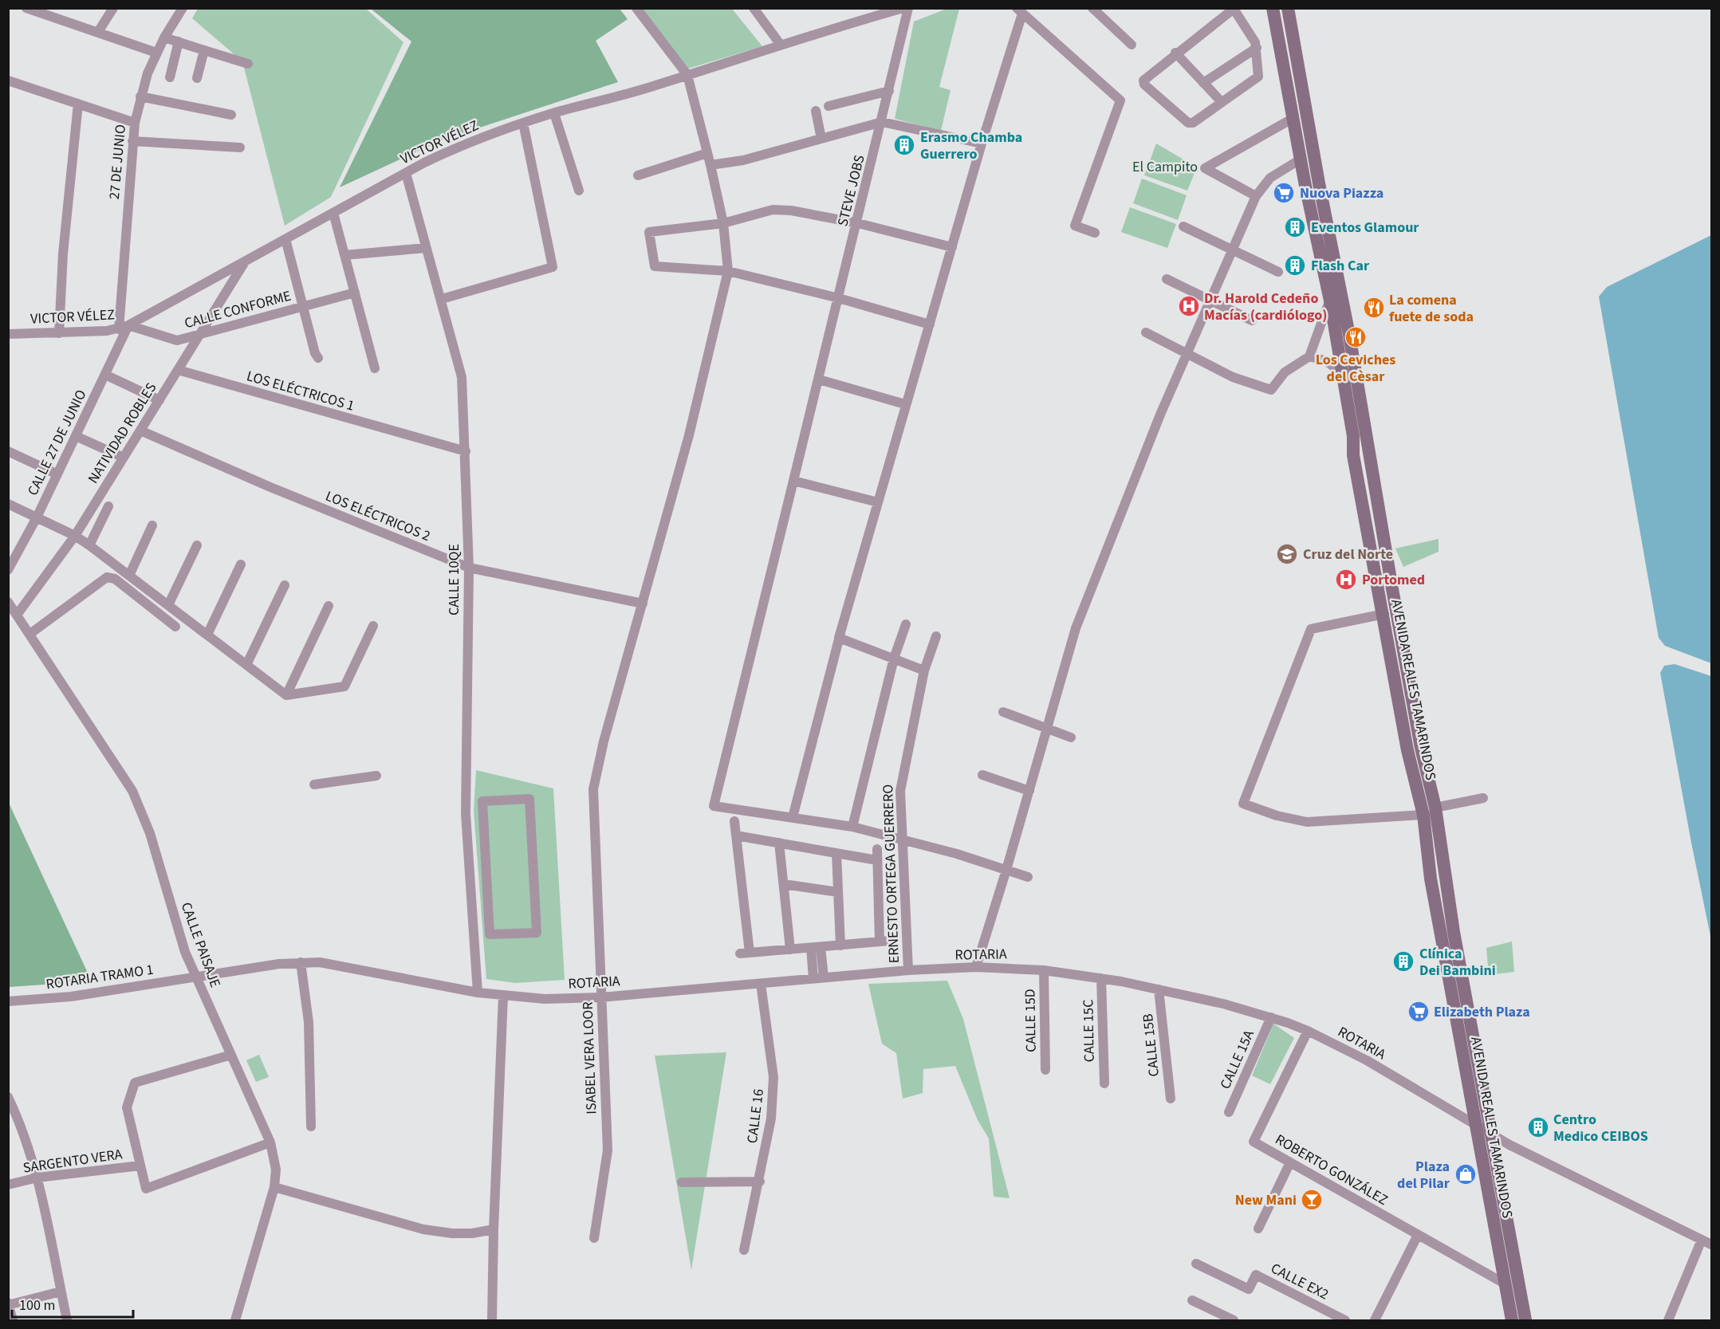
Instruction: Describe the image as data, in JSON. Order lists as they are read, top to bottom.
{
  "streets": {
    "main road": ["AVENIDA REALES TAMARINDOS"],
    "street": [
      "VICTOR VÉLEZ",
      "27 DE JUNIO",
      "STEVE JOBS",
      "CALLE CONFORME",
      "LOS ELÉCTRICOS 1",
      "NATIVIDAD ROBLES",
      "CALLE 27 DE JUNIO",
      "LOS ELÉCTRICOS 2",
      "CALLE 10QE",
      "ERNESTO ORTEGA GUERRERO",
      "CALLE PAISAJE",
      "ROTARIA",
      "ROTARIA TRAMO 1",
      "CALLE 15D",
      "CALLE 15C",
      "CALLE 15B",
      "ISABEL VERA LOOR",
      "CALLE 15A",
      "CALLE 16",
      "SARGENTO VERA",
      "ROBERTO GONZÁLEZ",
      "CALLE EX2"
    ]
  },
  "crossings": [
    ["VICTOR VÉLEZ", "27 DE JUNIO"],
    ["VICTOR VÉLEZ", "CALLE CONFORME"],
    ["VICTOR VÉLEZ", "NATIVIDAD ROBLES"],
    ["VICTOR VÉLEZ", "CALLE 27 DE JUNIO"],
    ["VICTOR VÉLEZ", "CALLE 10QE"],
    ["VICTOR VÉLEZ", "ISABEL VERA LOOR"],
    ["27 DE JUNIO", "CALLE CONFORME"],
    ["27 DE JUNIO", "CALLE 27 DE JUNIO"],
    ["CALLE CONFORME", "NATIVIDAD ROBLES"],
    ["CALLE CONFORME", "CALLE 27 DE JUNIO"],
    ["LOS ELÉCTRICOS 1", "NATIVIDAD ROBLES"],
    ["LOS ELÉCTRICOS 1", "CALLE 10QE"],
    ["NATIVIDAD ROBLES", "LOS ELÉCTRICOS 2"],
    ["NATIVIDAD ROBLES", "CALLE PAISAJE"],
    ["LOS ELÉCTRICOS 2", "CALLE 10QE"],
    ["LOS ELÉCTRICOS 2", "ISABEL VERA LOOR"],
    ["CALLE 10QE", "ROTARIA"],
    ["AVENIDA REALES TAMARINDOS", "ROTARIA"],
    ["AVENIDA REALES TAMARINDOS", "ROBERTO GONZÁLEZ"],
    ["ERNESTO ORTEGA GUERRERO", "ROTARIA"],
    ["CALLE PAISAJE", "ROTARIA"],
    ["CALLE PAISAJE", "ROTARIA TRAMO 1"],
    ["ROTARIA", "ROTARIA TRAMO 1"],
    ["ROTARIA", "CALLE 15D"],
    ["ROTARIA", "CALLE 15C"],
    ["ROTARIA", "CALLE 15B"],
    ["ROTARIA", "ISABEL VERA LOOR"],
    ["ROTARIA", "CALLE 15A"],
    ["ROTARIA", "CALLE 16"],
    ["ROTARIA", "ROBERTO GONZÁLEZ"]
  ],
  "parks": ["El Campito"],
  "places": {
    "building": [
      "Erasmo Chamba Guerrero",
      "Eventos Glamour",
      "Flash Car",
      "Clínica Dei Bambini",
      "Centro Medico CEIBOS"
    ],
    "supermarket": ["Nuova Piazza", "Elizabeth Plaza"],
    "hospital": ["Dr. Harold Cedeño Macías (cardiólogo)", "Portomed"],
    "restaurant": ["La comena fuete de soda", "Los Ceviches del Cèsar"],
    "school or university": ["Cruz del Norte"],
    "shop": ["Plaza del Pilar"],
    "bar": ["New Mani"]
  },
  "scale_bar": "100 m"
}
